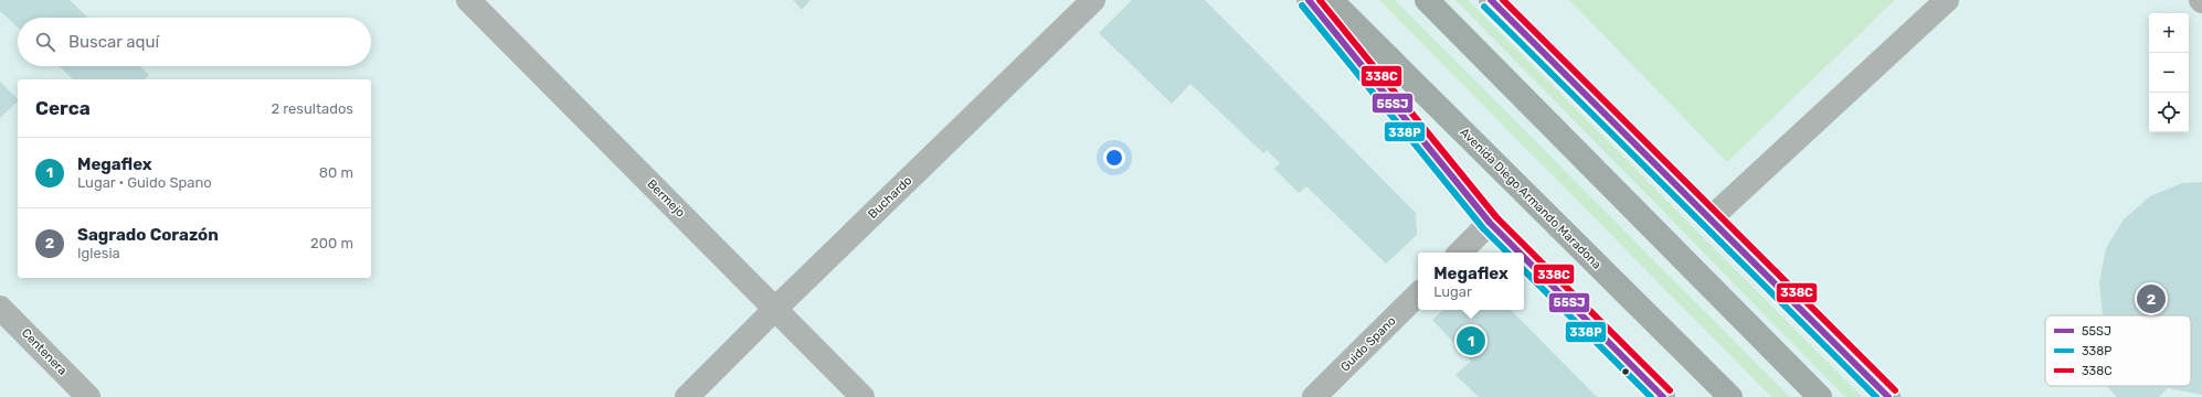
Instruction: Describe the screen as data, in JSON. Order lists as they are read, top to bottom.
{
  "streets": {
    "main road": ["Avenida Diego Armando Maradona"],
    "street": [
      "Buchardo",
      "Bermejo",
      "Guido Spano",
      "Centenera"
    ]
  },
  "crossings": [
    ["Buchardo", "Bermejo"]
  ],
  "lines": ["transit line 55SJ", "transit line 338C", "transit line 338P"],
  "legend": ["55SJ", "338P", "338C"],
  "page": {
    "map_buttons": ["+", "−"],
    "search": "Buscar aquí",
    "heading": ["Cerca", "2 resultados"],
    "list": [
      {
        "mark": "1",
        "name": "Megaflex",
        "note": "Lugar · Guido Spano",
        "value": "80 m"
      },
      {
        "mark": "2",
        "name": "Sagrado Corazón",
        "note": "Iglesia",
        "value": "200 m"
      }
    ],
    "popup": ["Megaflex", "Lugar"],
    "pins": ["2", "1"]
  }
}
